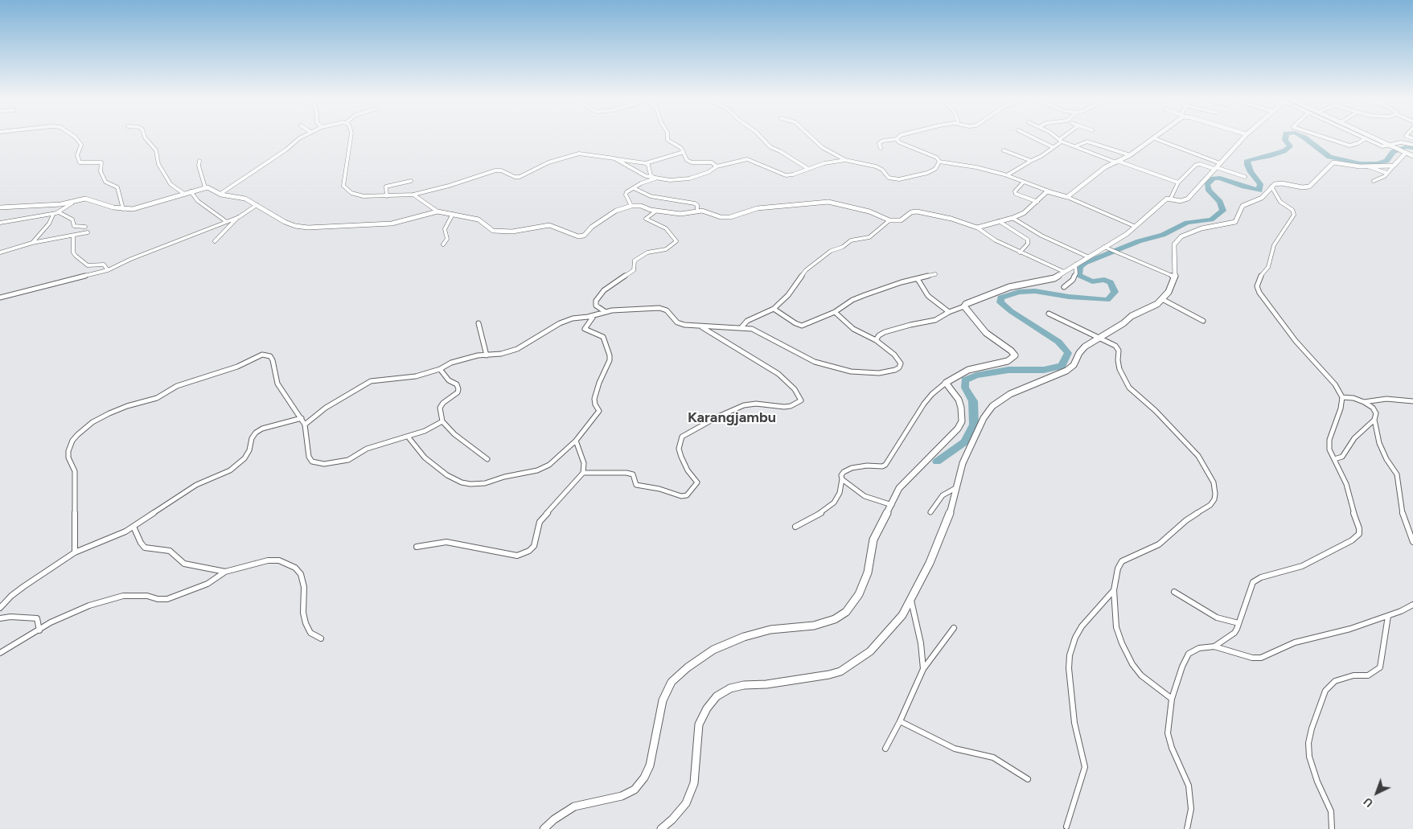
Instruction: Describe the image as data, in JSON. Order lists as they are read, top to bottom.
{
  "districts": ["Karangjambu"],
  "north": "bottom left"
}
